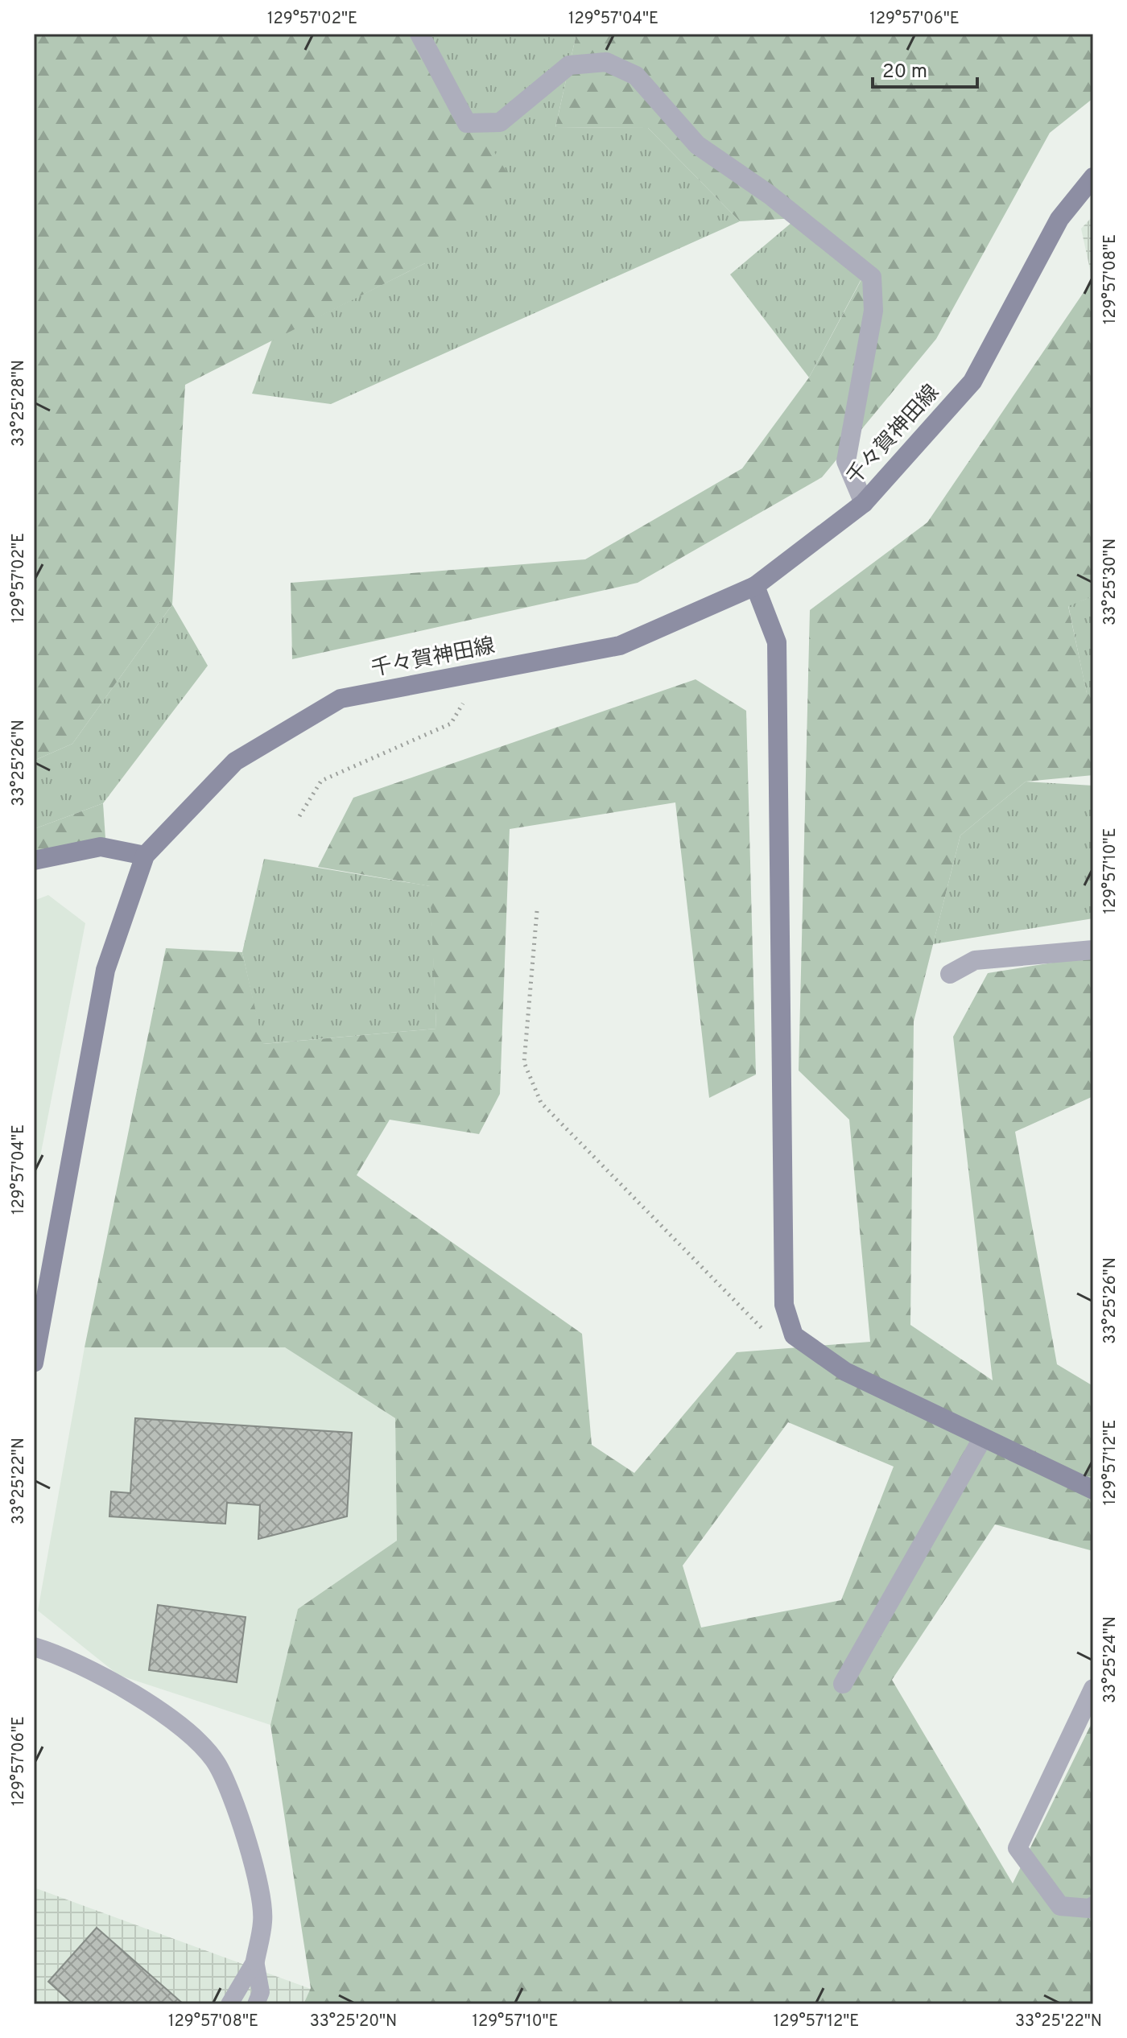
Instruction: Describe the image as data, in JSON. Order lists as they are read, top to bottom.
{
  "streets": {
    "main road": ["千々賀神田線"]
  },
  "scale_bar": "20 m",
  "coordinates": [
    "129°57'02\"E",
    "129°57'04\"E",
    "129°57'06\"E",
    "129°57'08\"E",
    "33°25'28\"N",
    "33°25'30\"N",
    "33°25'26\"N",
    "129°57'10\"E",
    "129°57'12\"E",
    "33°25'22\"N",
    "33°25'24\"N",
    "33°25'20\"N"
  ]
}
